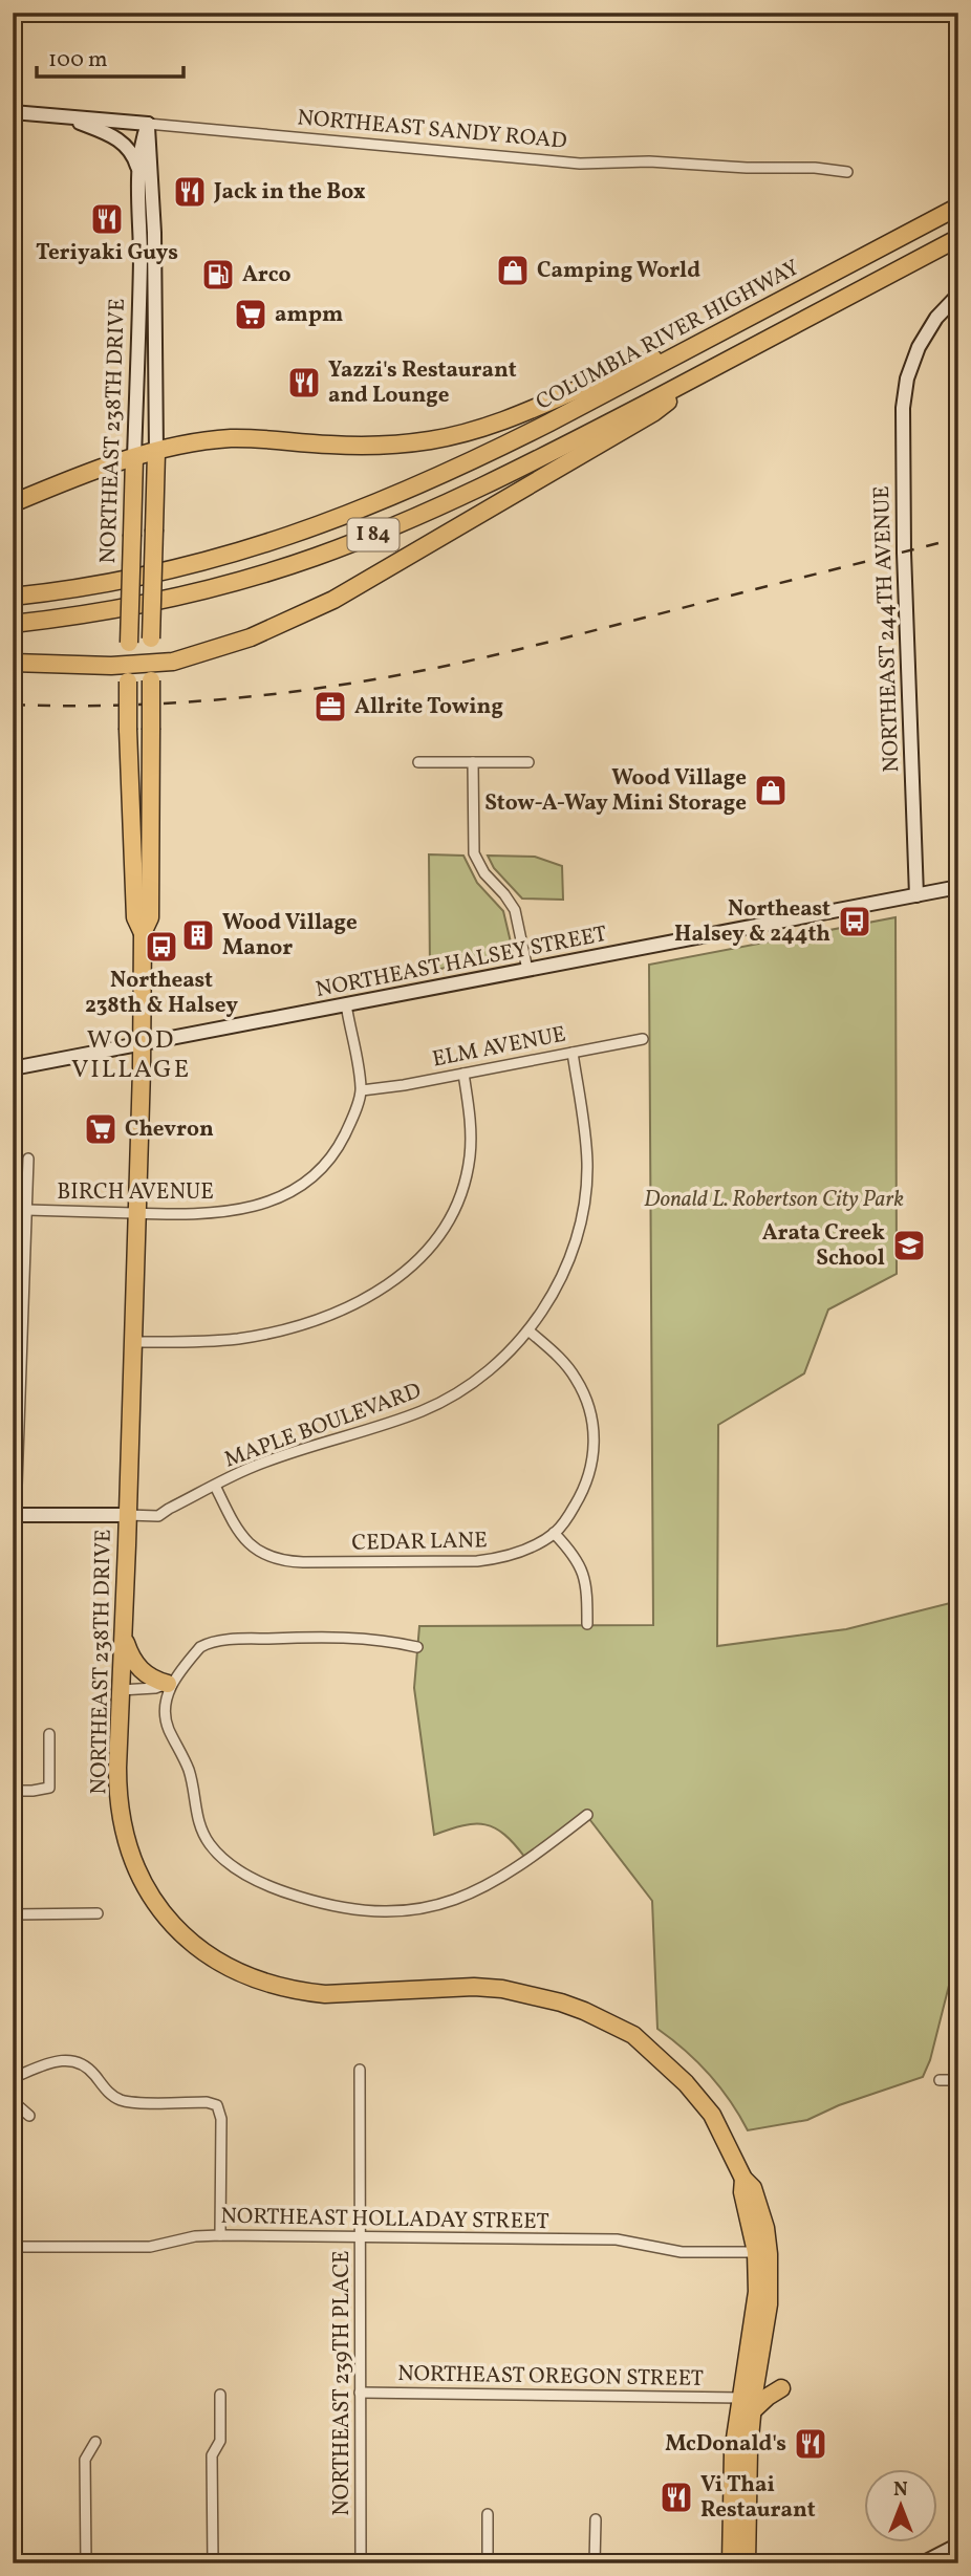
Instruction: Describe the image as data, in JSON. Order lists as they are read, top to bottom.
{
  "streets": {
    "highway": ["COLUMBIA RIVER HIGHWAY", "NORTHEAST 238TH DRIVE", "I 84"],
    "street": [
      "NORTHEAST SANDY ROAD",
      "NORTHEAST 244TH AVENUE",
      "NORTHEAST HALSEY STREET",
      "ELM AVENUE",
      "BIRCH AVENUE",
      "MAPLE BOULEVARD",
      "CEDAR LANE",
      "NORTHEAST HOLLADAY STREET",
      "NORTHEAST OREGON STREET",
      "NORTHEAST 239TH PLACE"
    ]
  },
  "crossings": [
    ["NORTHEAST SANDY ROAD", "NORTHEAST 238TH DRIVE"],
    ["NORTHEAST 238TH DRIVE", "NORTHEAST HALSEY STREET"],
    ["NORTHEAST 238TH DRIVE", "BIRCH AVENUE"],
    ["NORTHEAST 238TH DRIVE", "MAPLE BOULEVARD"],
    ["NORTHEAST 238TH DRIVE", "NORTHEAST HOLLADAY STREET"],
    ["NORTHEAST 244TH AVENUE", "NORTHEAST HALSEY STREET"],
    ["ELM AVENUE", "BIRCH AVENUE"],
    ["ELM AVENUE", "MAPLE BOULEVARD"],
    ["MAPLE BOULEVARD", "CEDAR LANE"],
    ["NORTHEAST HOLLADAY STREET", "NORTHEAST 239TH PLACE"],
    ["NORTHEAST OREGON STREET", "NORTHEAST 239TH PLACE"]
  ],
  "districts": ["WOOD VILLAGE"],
  "parks": ["Donald L. Robertson City Park"],
  "places": {
    "restaurant": [
      "Jack in the Box",
      "Teriyaki Guys",
      "Yazzi's Restaurant and Lounge",
      "McDonald's",
      "Vi Thai Restaurant"
    ],
    "shop": ["Camping World", "Wood Village Stow-A-Way Mini Storage"],
    "fuel station": ["Arco"],
    "supermarket": ["ampm", "Chevron"],
    "office": ["Allrite Towing"],
    "bus stop": ["Northeast Halsey & 244th", "Northeast 238th & Halsey"],
    "building": ["Wood Village Manor"],
    "school or university": ["Arata Creek School"]
  },
  "scale_bar": "100 m",
  "north": "top"
}
